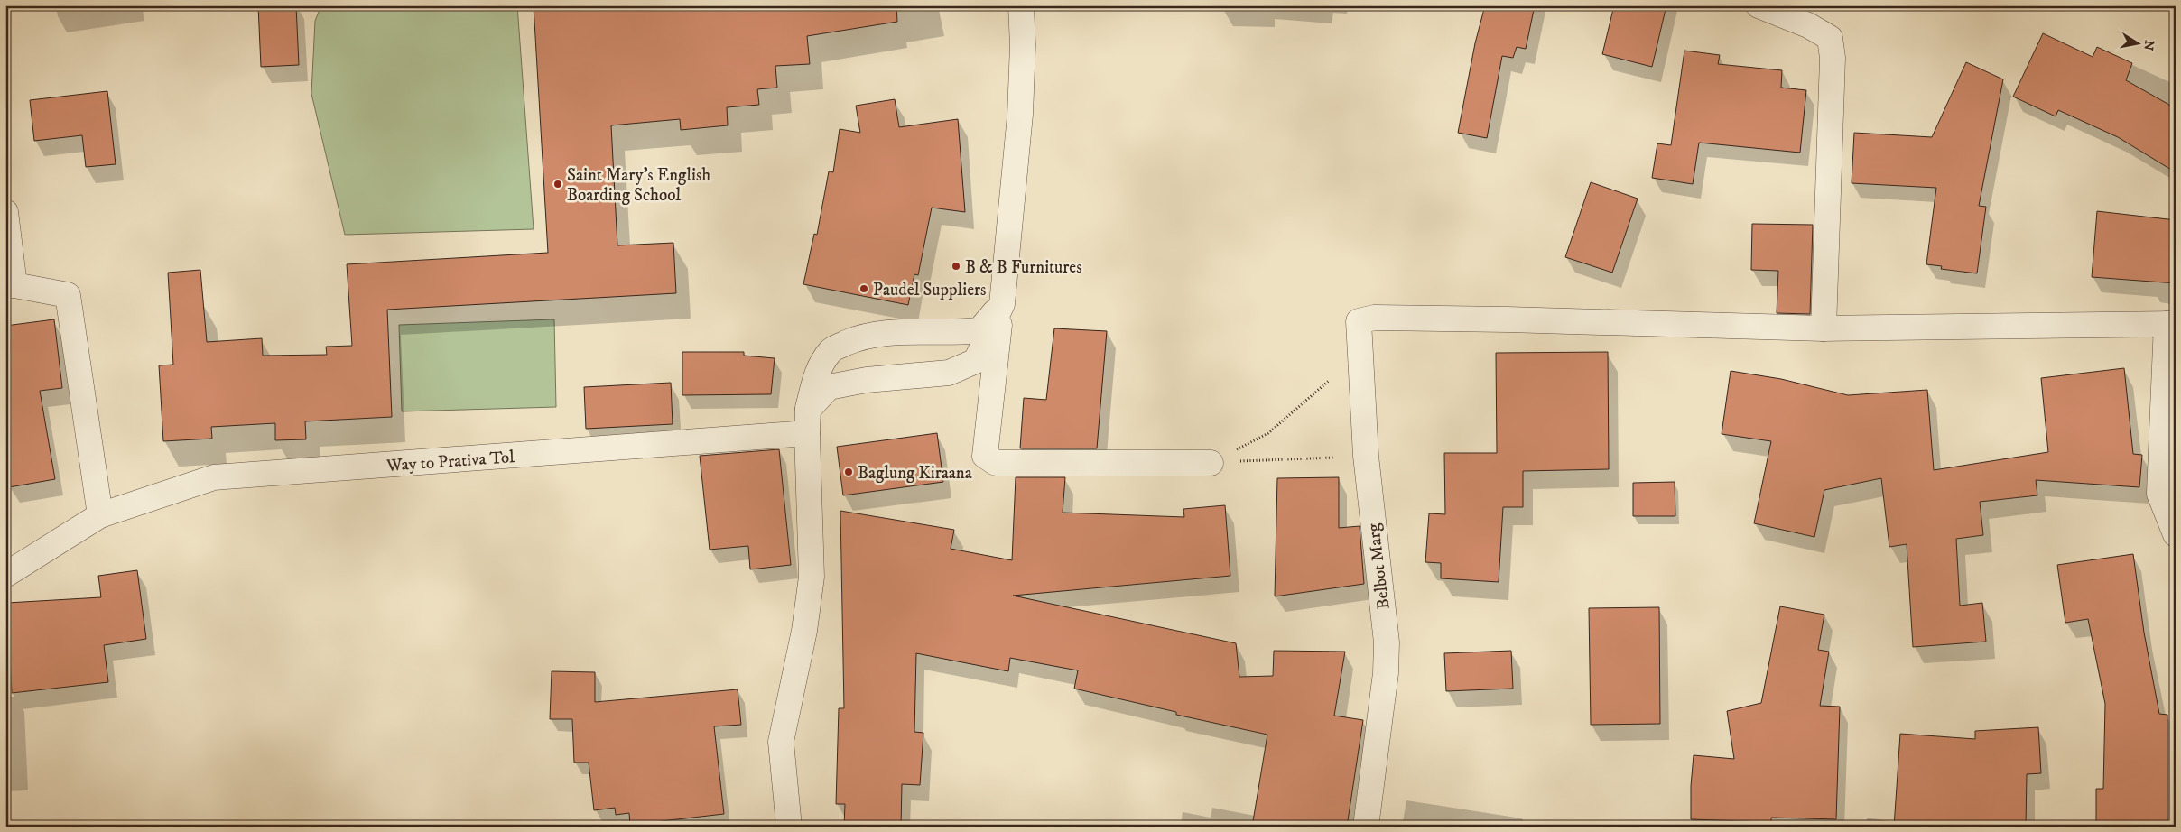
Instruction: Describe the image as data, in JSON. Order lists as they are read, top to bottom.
{
  "streets": {
    "street": ["Way to Prativa Tol", "Belbot Marg"]
  },
  "places": [
    "Saint Mary's English Boarding School",
    "B & B Furnitures",
    "Paudel Suppliers",
    "Baglung Kiraana"
  ],
  "north": "right"
}
